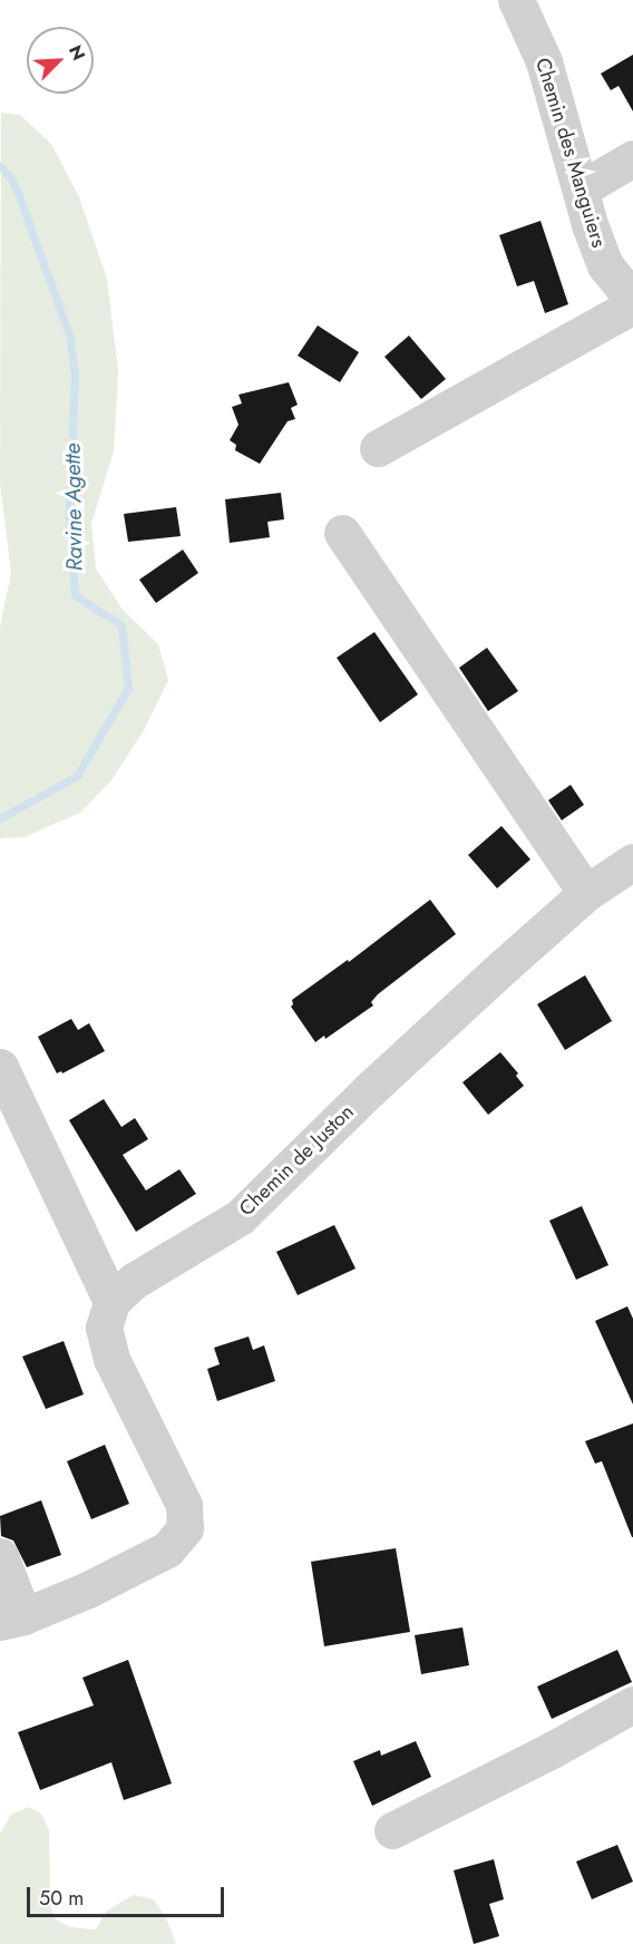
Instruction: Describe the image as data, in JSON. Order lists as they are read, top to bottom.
{
  "streets": {
    "street": ["Chemin des Manguiers", "Chemin de Juston"]
  },
  "water": ["Ravine Agette"],
  "scale_bar": "50 m",
  "north": "top right"
}
